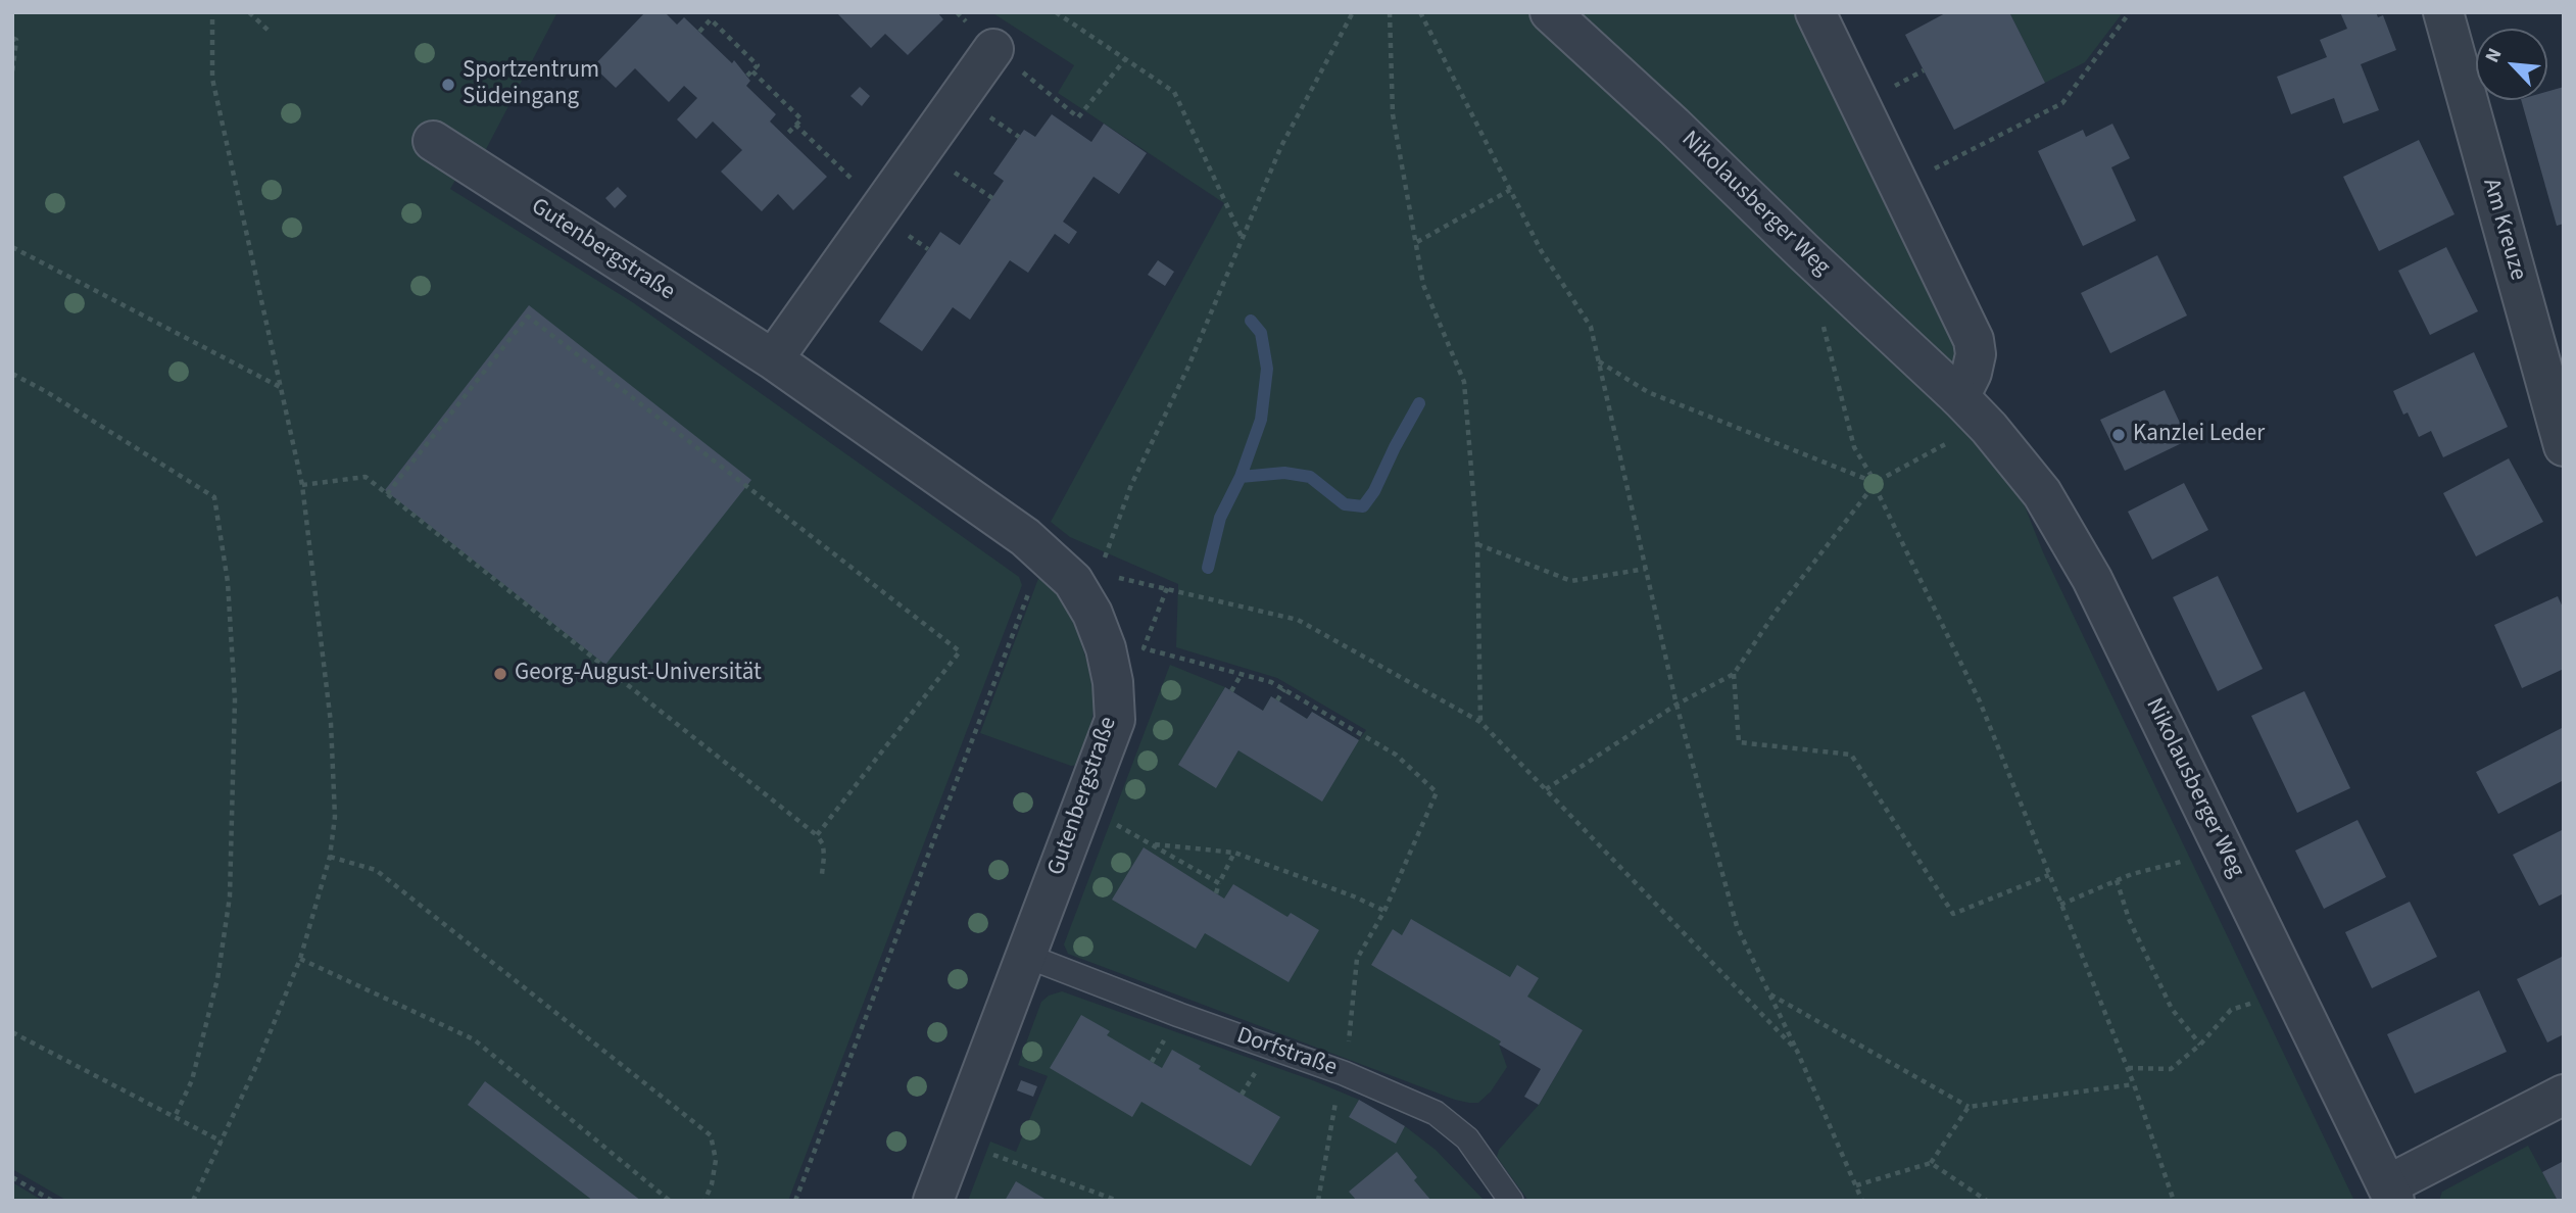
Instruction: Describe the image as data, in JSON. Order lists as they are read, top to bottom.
{
  "streets": {
    "street": ["Nikolausberger Weg", "Am Kreuze", "Gutenbergstraße"],
    "lane": ["Dorfstraße"]
  },
  "crossings": [
    ["Gutenbergstraße", "Dorfstraße"]
  ],
  "places": ["Sportzentrum Südeingang", "Kanzlei Leder", "Georg-August-Universität"],
  "north": "top left"
}
